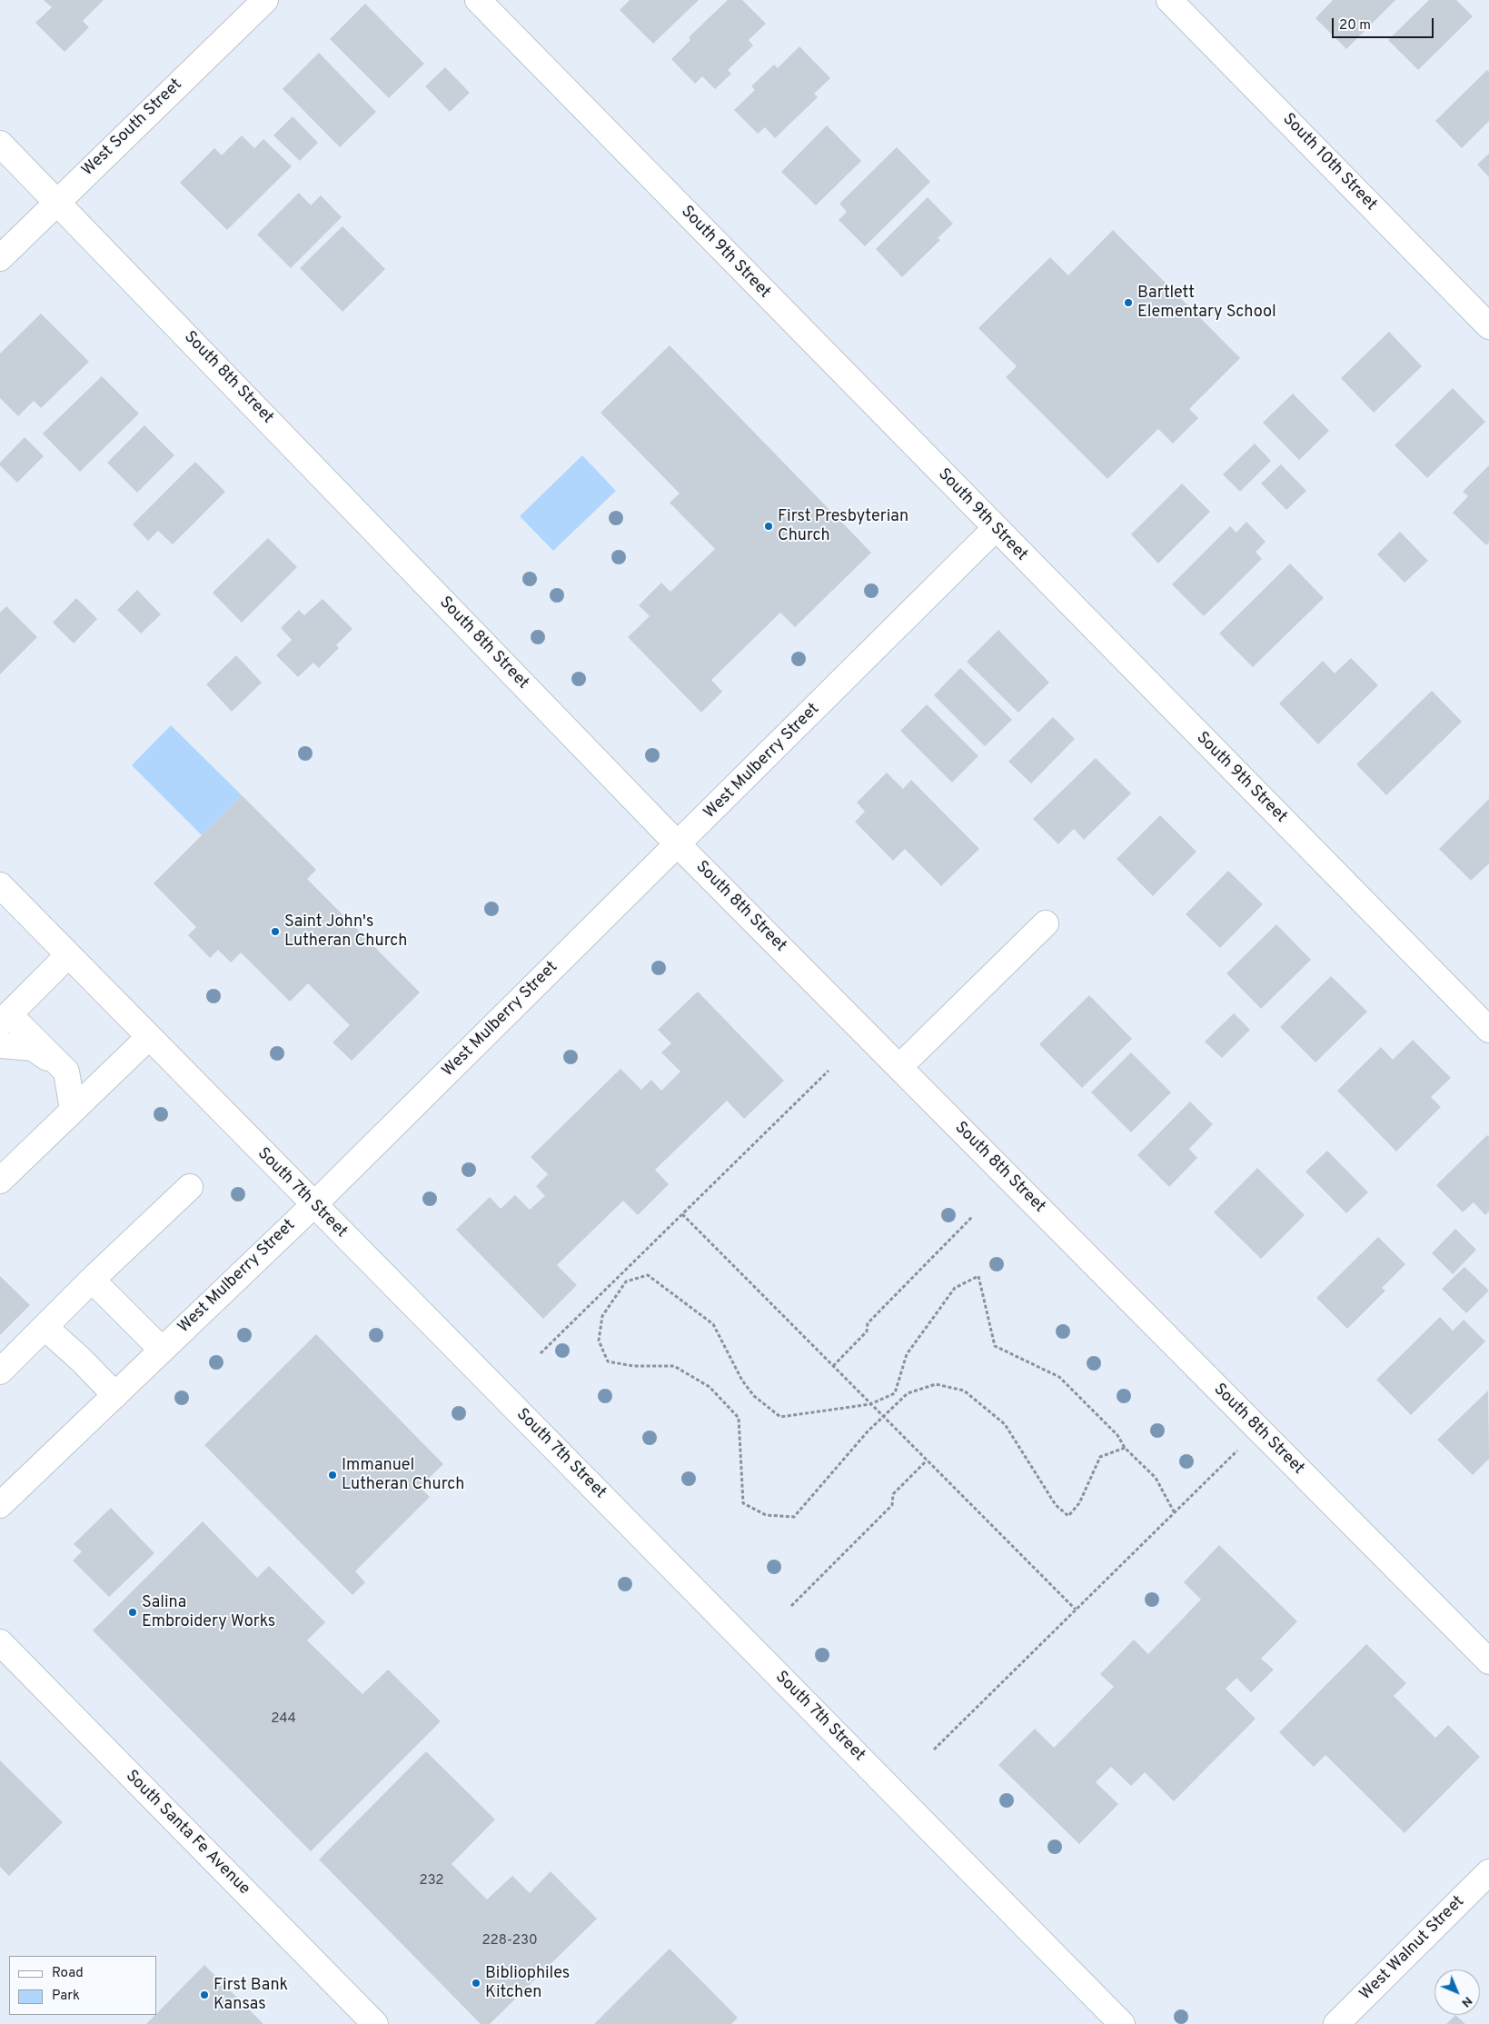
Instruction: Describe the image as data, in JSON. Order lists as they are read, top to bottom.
{
  "streets": {
    "street": [
      "West South Street",
      "South 10th Street",
      "South 9th Street",
      "South 8th Street",
      "West Mulberry Street",
      "South 7th Street",
      "South Santa Fe Avenue",
      "West Walnut Street"
    ]
  },
  "crossings": [
    ["West South Street", "South 8th Street"],
    ["South 9th Street", "West Mulberry Street"],
    ["South 8th Street", "West Mulberry Street"],
    ["West Mulberry Street", "South 7th Street"]
  ],
  "places": [
    "Bartlett Elementary School",
    "First Presbyterian Church",
    "Saint John's Lutheran Church",
    "Immanuel Lutheran Church",
    "Salina Embroidery Works",
    "Bibliophiles Kitchen",
    "First Bank Kansas"
  ],
  "house_numbers": ["244", "232", "228-230"],
  "legend": ["Road", "Park"],
  "scale_bar": "20 m",
  "north": "bottom right"
}
